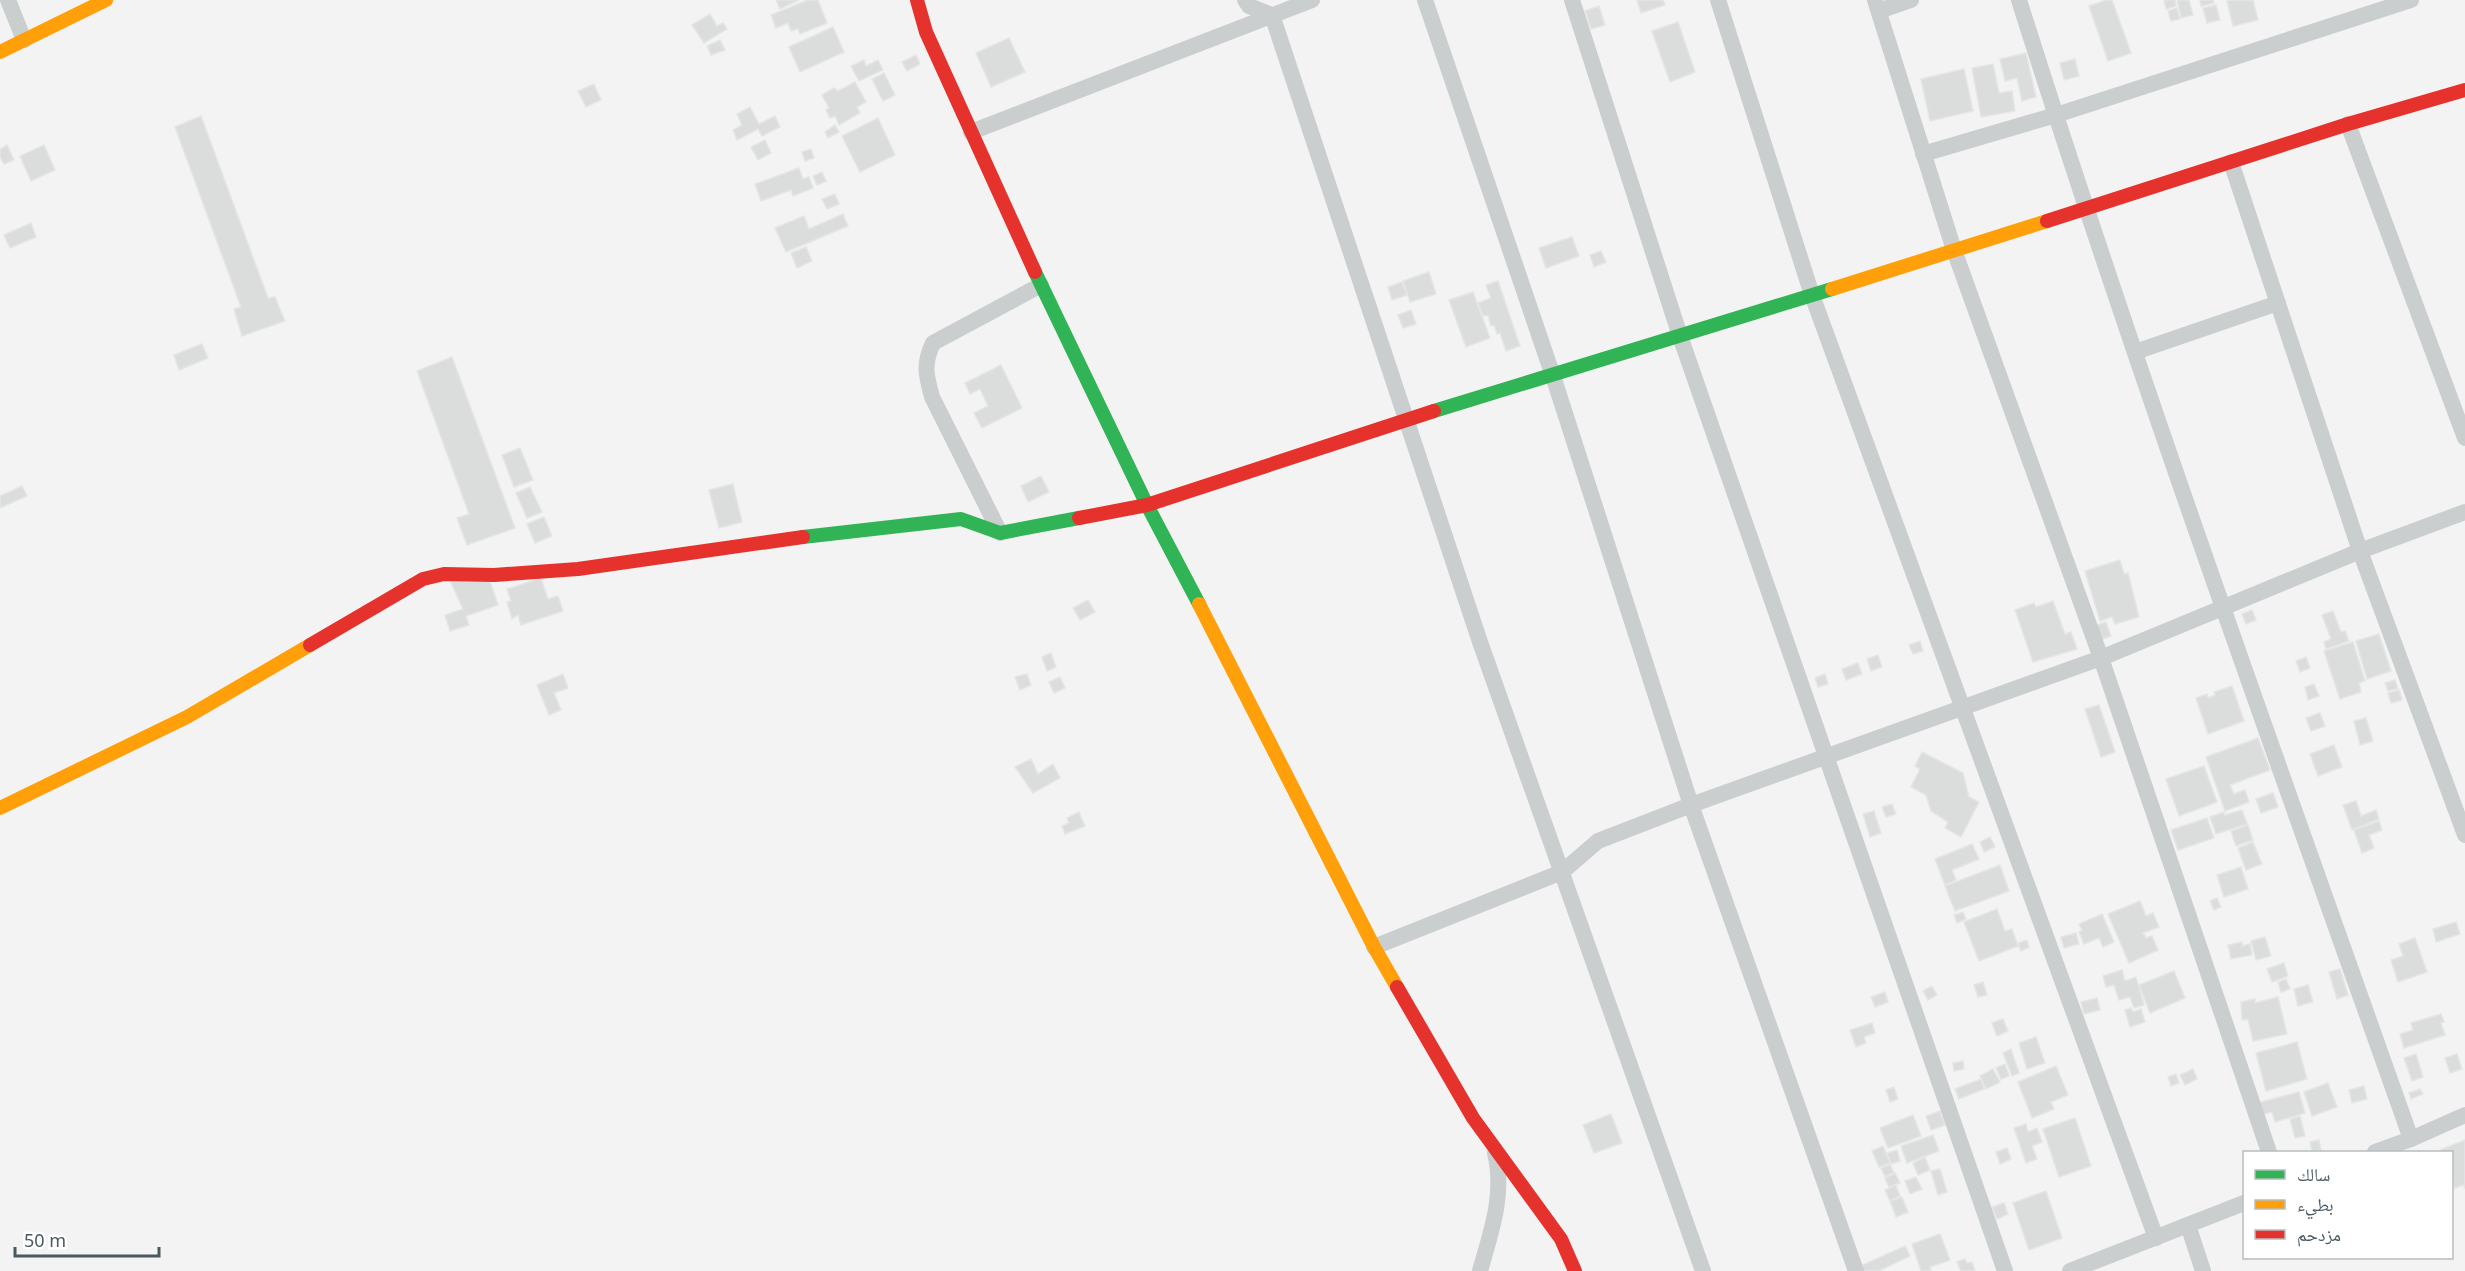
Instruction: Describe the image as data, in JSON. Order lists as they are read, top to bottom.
{
  "legend": ["سالك", "بطيء", "مزدحم"],
  "scale_bar": "50 m"
}
